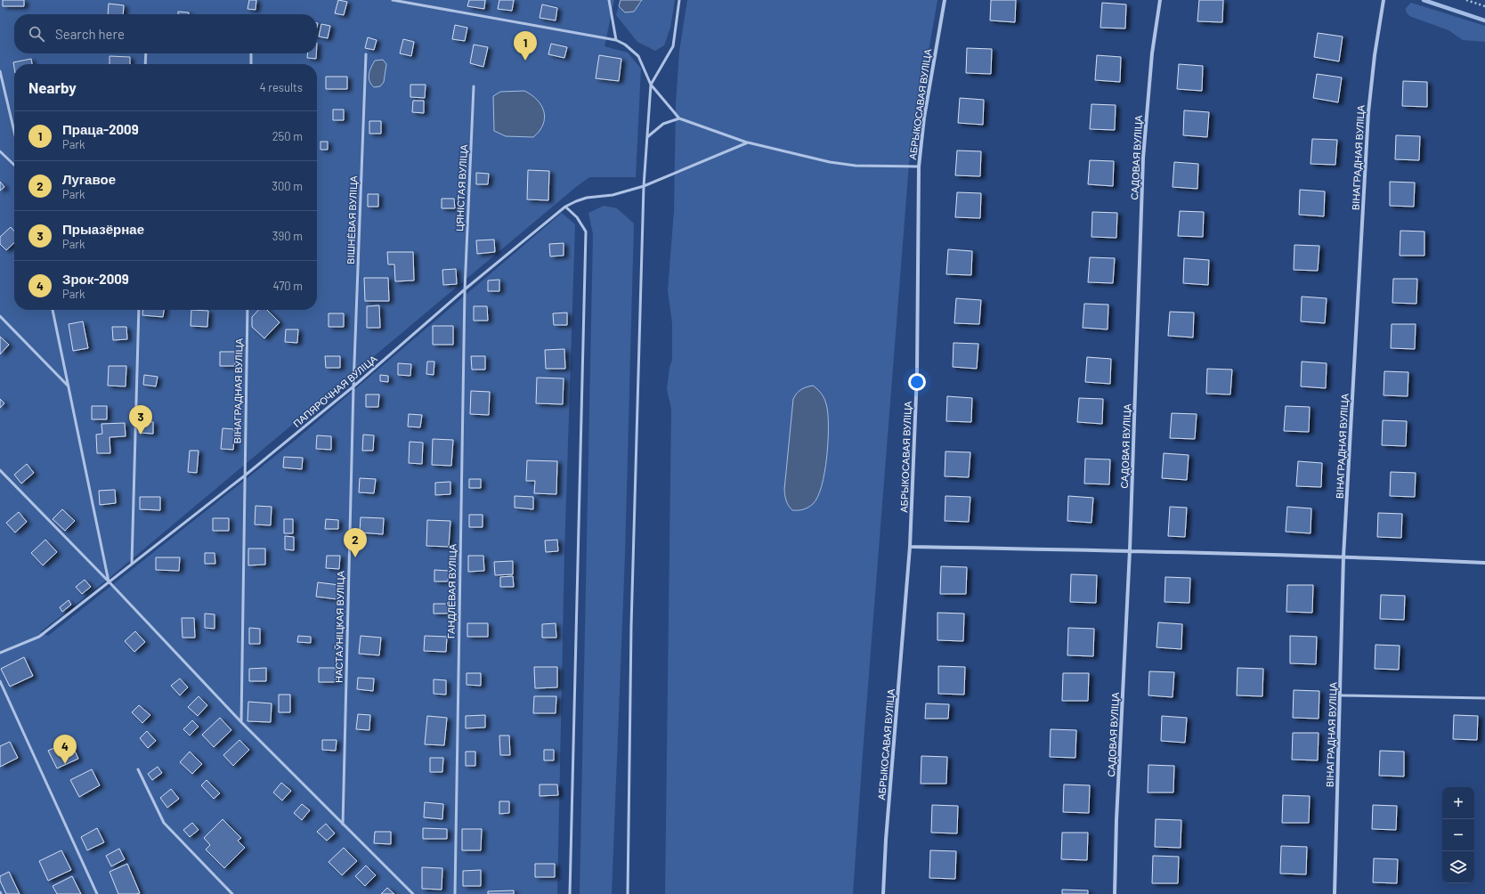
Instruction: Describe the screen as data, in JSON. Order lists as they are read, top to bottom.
{
  "streets": {
    "street": ["АБРЫКОСАВАЯ ВУЛІЦА", "САДОВАЯ ВУЛІЦА", "ВІНАГРАДНАЯ ВУЛІЦА"],
    "lane": [
      "ЦЯНІСТАЯ ВУЛІЦА",
      "ВІШНЁВАЯ ВУЛІЦА",
      "ПАПЯРОЧНАЯ ВУЛІЦА",
      "ГАНДЛЁВАЯ ВУЛІЦА",
      "НАСТАЎНІЦКАЯ ВУЛІЦА"
    ]
  },
  "crossings": [
    ["ВІНАГРАДНАЯ ВУЛІЦА", "ПАПЯРОЧНАЯ ВУЛІЦА"],
    ["ЦЯНІСТАЯ ВУЛІЦА", "ПАПЯРОЧНАЯ ВУЛІЦА"],
    ["ЦЯНІСТАЯ ВУЛІЦА", "ГАНДЛЁВАЯ ВУЛІЦА"],
    ["ВІШНЁВАЯ ВУЛІЦА", "ПАПЯРОЧНАЯ ВУЛІЦА"],
    ["ВІШНЁВАЯ ВУЛІЦА", "НАСТАЎНІЦКАЯ ВУЛІЦА"],
    ["ПАПЯРОЧНАЯ ВУЛІЦА", "ГАНДЛЁВАЯ ВУЛІЦА"],
    ["ПАПЯРОЧНАЯ ВУЛІЦА", "НАСТАЎНІЦКАЯ ВУЛІЦА"]
  ],
  "page": {
    "search": "Search here",
    "pins": [
      "1",
      "3",
      "2",
      "4"
    ],
    "heading": ["Nearby", "4 results"],
    "list": [
      {
        "mark": "1",
        "name": "Праца-2009",
        "note": "Park",
        "value": "250 m"
      },
      {
        "mark": "2",
        "name": "Лугавое",
        "note": "Park",
        "value": "300 m"
      },
      {
        "mark": "3",
        "name": "Прыазёрнае",
        "note": "Park",
        "value": "390 m"
      },
      {
        "mark": "4",
        "name": "Зрок-2009",
        "note": "Park",
        "value": "470 m"
      }
    ],
    "map_buttons": ["+", "−"]
  }
}
